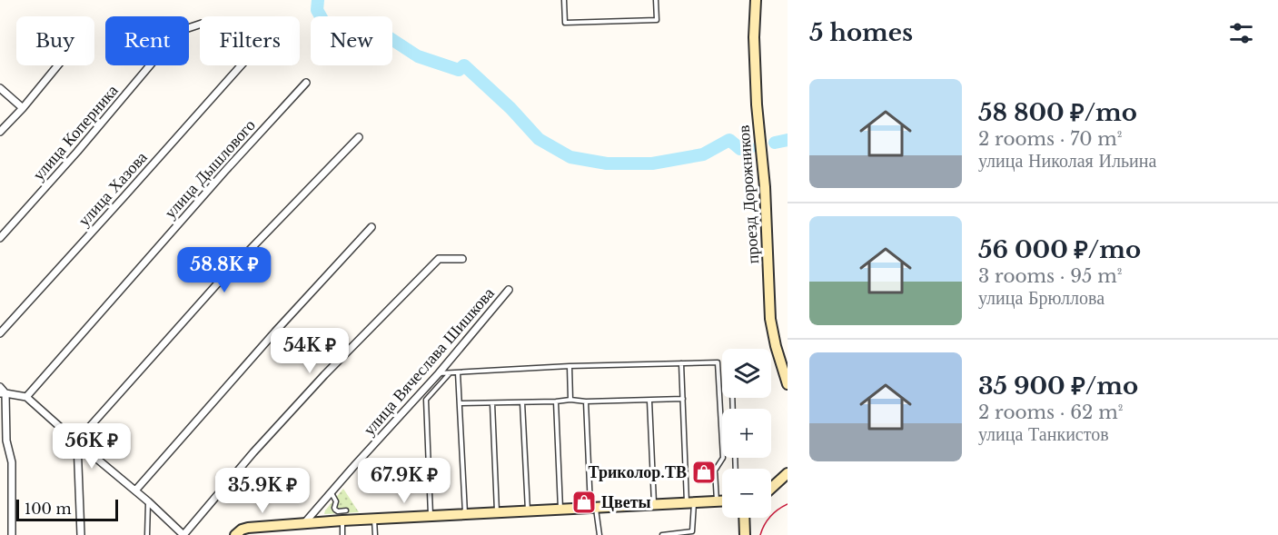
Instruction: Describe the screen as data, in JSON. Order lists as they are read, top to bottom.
{
  "streets": {
    "main road": ["проезд Дорожников"],
    "street": [
      "улица Коперника",
      "улица Дышлового",
      "улица Хазова",
      "улица Вячеслава Шишкова"
    ]
  },
  "places": {
    "shop": ["Триколор.ТВ", "Цветы"]
  },
  "scale_bar": "100 m",
  "page": {
    "heading": "5 homes",
    "chip": [
      "Buy",
      "Rent",
      "Filters",
      "New"
    ],
    "list": [
      {
        "name": "58 800 ₽/mo",
        "note": "2 rooms · 70 m² · улица Николая Ильина"
      },
      {
        "name": "56 000 ₽/mo",
        "note": "3 rooms · 95 m² · улица Брюллова"
      },
      {
        "name": "35 900 ₽/mo",
        "note": "2 rooms · 62 m² · улица Танкистов"
      }
    ],
    "price": [
      "58.8K ₽",
      "54K ₽",
      "56K ₽",
      "67.9K ₽",
      "35.9K ₽"
    ],
    "map_buttons": ["+", "−"],
    "scale": "100 m"
  }
}
